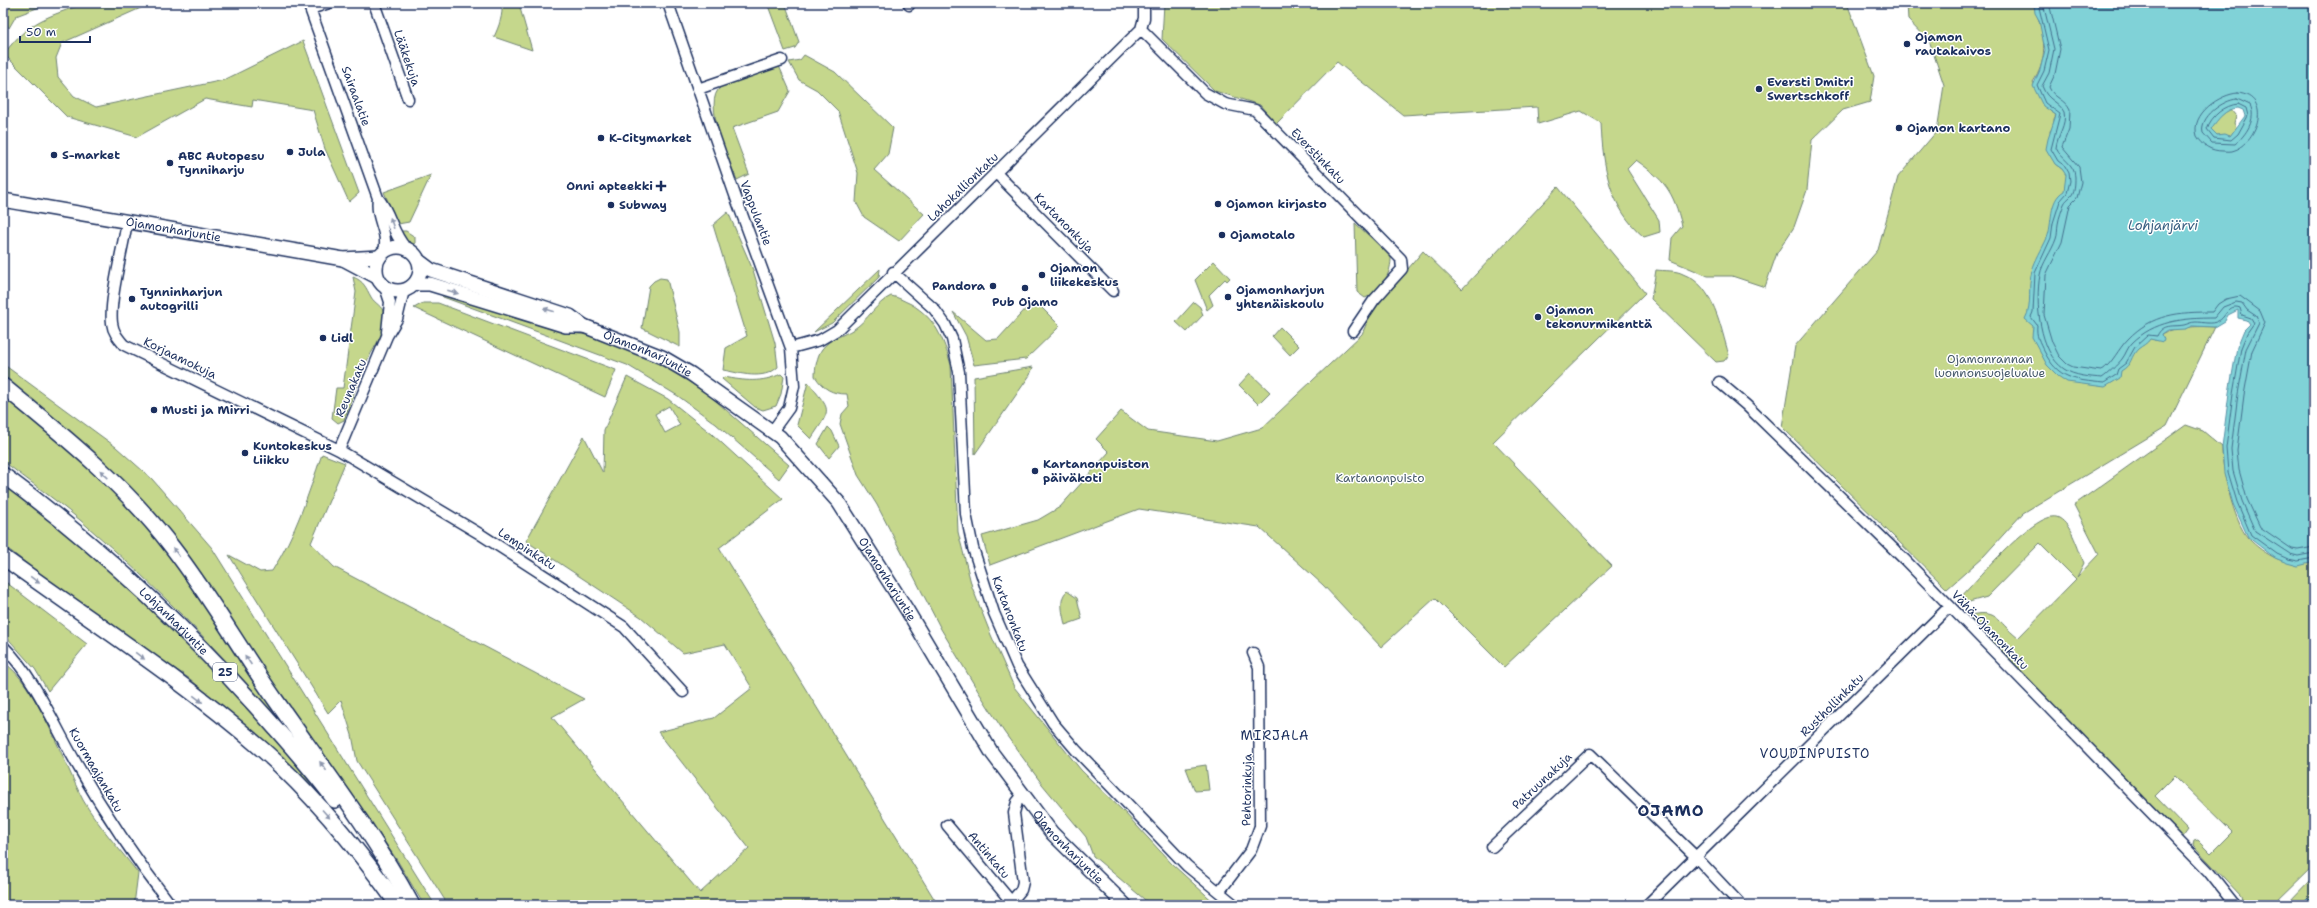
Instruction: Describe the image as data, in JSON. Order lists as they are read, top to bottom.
{
  "streets": {
    "highway": ["Lohjanharjuntie", "25"],
    "main road": ["Ojamonharjuntie"],
    "street": [
      "Lääkekuja",
      "Sairaalatie",
      "Everstinkatu",
      "Lahokallionkatu",
      "Vappulantie",
      "Kartanonkuja",
      "Korjaamokuja",
      "Reunakatu",
      "Lempinkatu",
      "Kartanonkatu",
      "Vähä-Ojamonkatu",
      "Rusthollinkatu",
      "Kuormaajankatu",
      "Patruunakuja",
      "Pehtorinkuja",
      "Antinkatu"
    ]
  },
  "crossings": [
    ["Sairaalatie", "Ojamonharjuntie"],
    ["Sairaalatie", "Reunakatu"],
    ["Everstinkatu", "Lahokallionkatu"],
    ["Lahokallionkatu", "Vappulantie"],
    ["Lahokallionkatu", "Kartanonkuja"],
    ["Lahokallionkatu", "Kartanonkatu"],
    ["Vappulantie", "Ojamonharjuntie"],
    ["Ojamonharjuntie", "Korjaamokuja"],
    ["Ojamonharjuntie", "Reunakatu"],
    ["Ojamonharjuntie", "Antinkatu"],
    ["Korjaamokuja", "Reunakatu"],
    ["Korjaamokuja", "Lempinkatu"],
    ["Reunakatu", "Lempinkatu"],
    ["Kartanonkatu", "Pehtorinkuja"],
    ["Vähä-Ojamonkatu", "Rusthollinkatu"],
    ["Rusthollinkatu", "Patruunakuja"]
  ],
  "districts": ["MIRJALA", "VOUDINPUISTO", "OJAMO"],
  "water": ["Lohjanjärvi"],
  "parks": ["Ojamonrannan luonnonsuojelualue", "Kartanonpuisto"],
  "places": {
    "other": [
      "Ojamon rautakaivos",
      "Eversti Dmitri Swertschkoff",
      "Ojamon kartano",
      "K-Citymarket",
      "Jula",
      "S-market",
      "ABC Autopesu Tynniharju",
      "Ojamon kirjasto",
      "Subway",
      "Ojamotalo",
      "Ojamon liikekeskus",
      "Pandora",
      "Pub Ojamo",
      "Ojamonharjun yhtenäiskoulu",
      "Tynninharjun autogrilli",
      "Ojamon tekonurmikenttä",
      "Lidl",
      "Musti ja Mirri",
      "Kuntokeskus Liikku",
      "Kartanonpuiston päiväkoti"
    ],
    "health": ["Onni apteekki"]
  },
  "scale_bar": "50 m"
}
